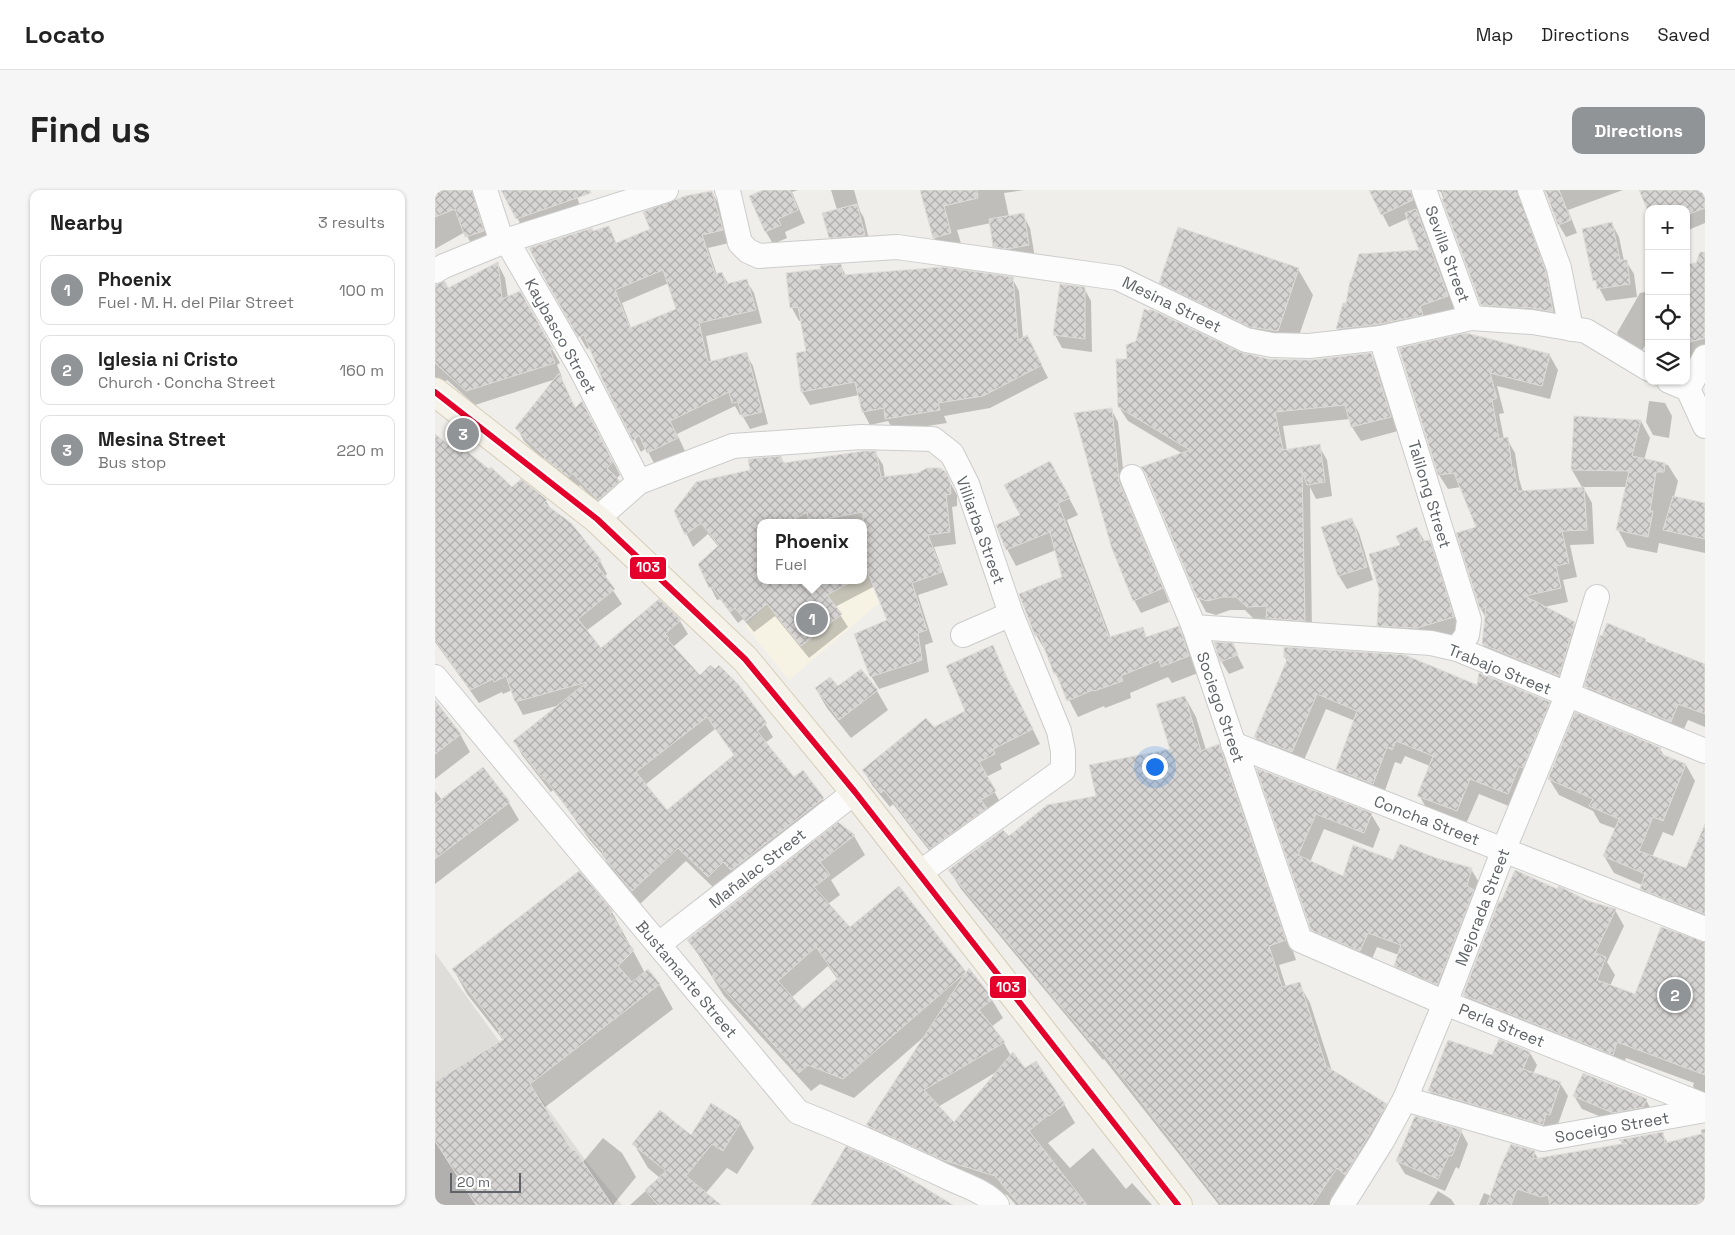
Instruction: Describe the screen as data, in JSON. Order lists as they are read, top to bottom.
{
  "streets": {
    "street": [
      "Sevilla Street",
      "Mesina Street",
      "Kaybasco Street",
      "Talilong Street",
      "Villiarba Street",
      "Trabajo Street",
      "Sociego Street",
      "Concha Street",
      "Mañalac Street",
      "Mejorada Street",
      "Bustamante Street",
      "Perla Street",
      "Soceigo Street"
    ]
  },
  "crossings": [
    ["Sevilla Street", "Mesina Street"],
    ["Mesina Street", "Talilong Street"],
    ["Kaybasco Street", "Villiarba Street"],
    ["Talilong Street", "Trabajo Street"],
    ["Trabajo Street", "Sociego Street"],
    ["Trabajo Street", "Mejorada Street"],
    ["Sociego Street", "Concha Street"],
    ["Sociego Street", "Perla Street"],
    ["Concha Street", "Mejorada Street"],
    ["Mañalac Street", "Bustamante Street"],
    ["Mejorada Street", "Perla Street"],
    ["Mejorada Street", "Soceigo Street"]
  ],
  "lines": ["transit line 103"],
  "scale_bar": "20 m",
  "page": {
    "header": "Locato",
    "nav": ["Map", "Directions", "Saved"],
    "buttons": "Directions",
    "title": "Find us",
    "heading": ["Nearby", "3 results"],
    "map_buttons": ["+", "−"],
    "list": [
      {
        "mark": "1",
        "name": "Phoenix",
        "note": "Fuel · M. H. del Pilar Street",
        "value": "100 m"
      },
      {
        "mark": "2",
        "name": "Iglesia ni Cristo",
        "note": "Church · Concha Street",
        "value": "160 m"
      },
      {
        "mark": "3",
        "name": "Mesina Street",
        "note": "Bus stop",
        "value": "220 m"
      }
    ],
    "pins": ["3", "1", "2"],
    "popup": ["Phoenix", "Fuel"],
    "scale": "20 m"
  }
}
